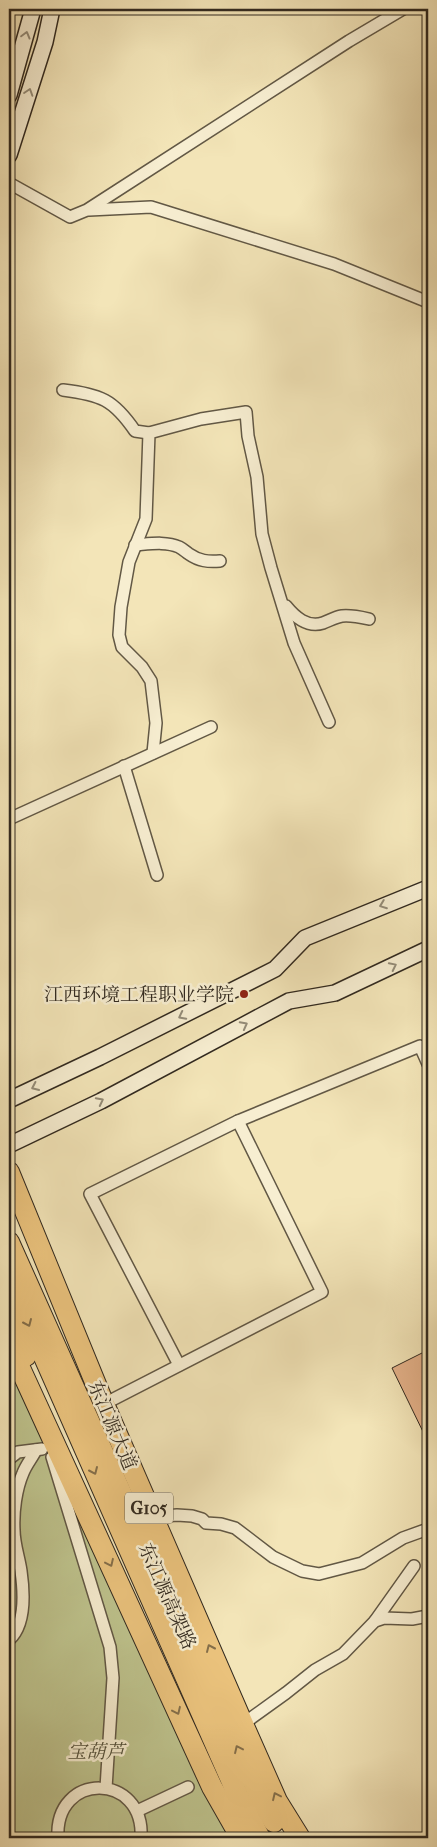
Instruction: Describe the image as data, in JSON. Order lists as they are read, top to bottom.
{
  "streets": {
    "highway": ["东江源大道", "G105", "东江源高架路"]
  },
  "parks": ["宝葫芦"],
  "places": ["江西环境工程职业学院"]
}
